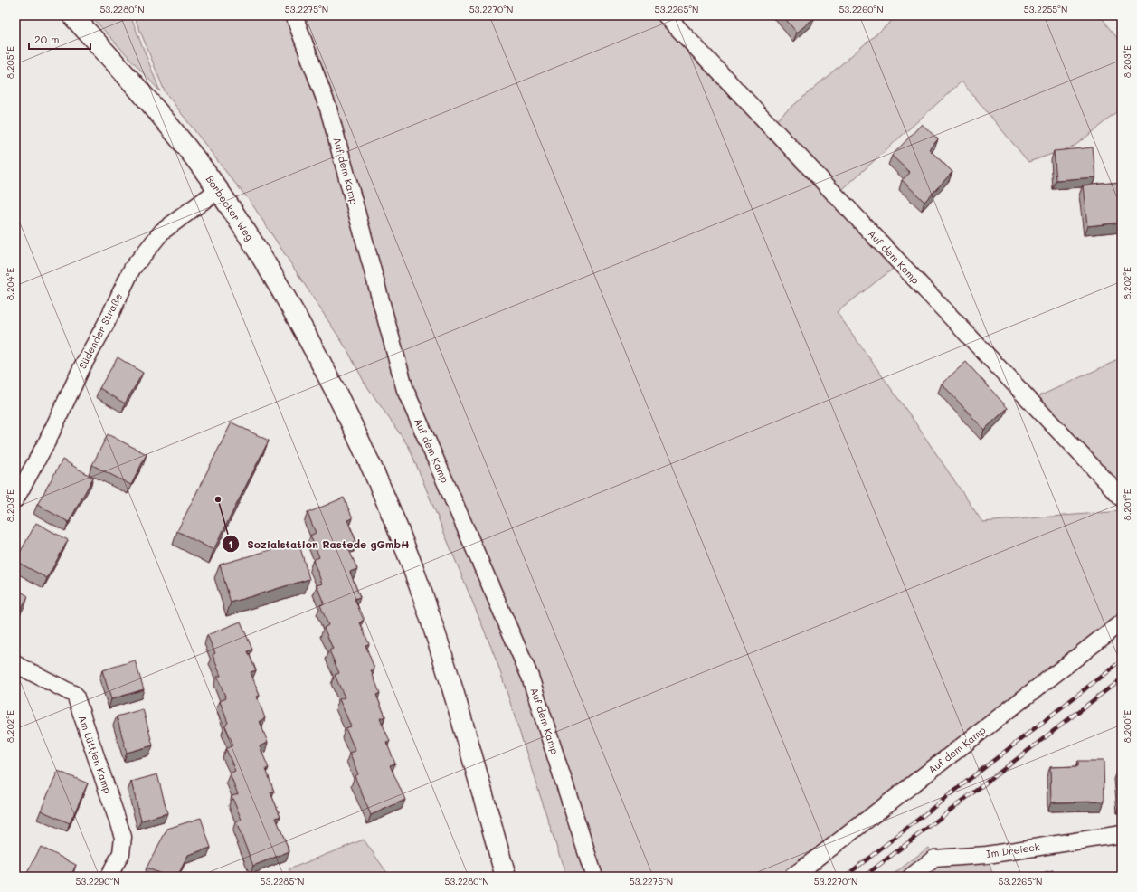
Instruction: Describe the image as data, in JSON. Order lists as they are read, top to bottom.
{
  "streets": {
    "street": [
      "Auf dem Kamp",
      "Borbecker Weg",
      "Südender Straße",
      "Am Lüttjen Kamp",
      "Im Dreieck"
    ]
  },
  "crossings": [
    ["Borbecker Weg", "Südender Straße"]
  ],
  "places": ["Sozialstation Rastede gGmbH"],
  "scale_bar": "20 m",
  "coordinates": [
    "53.2280°N",
    "53.2275°N",
    "53.2270°N",
    "53.2265°N",
    "53.2260°N",
    "53.2255°N",
    "8.203°E",
    "8.205°E",
    "8.202°E",
    "8.204°E",
    "8.201°E",
    "8.200°E",
    "53.2290°N",
    "53.2285°N"
  ]
}
